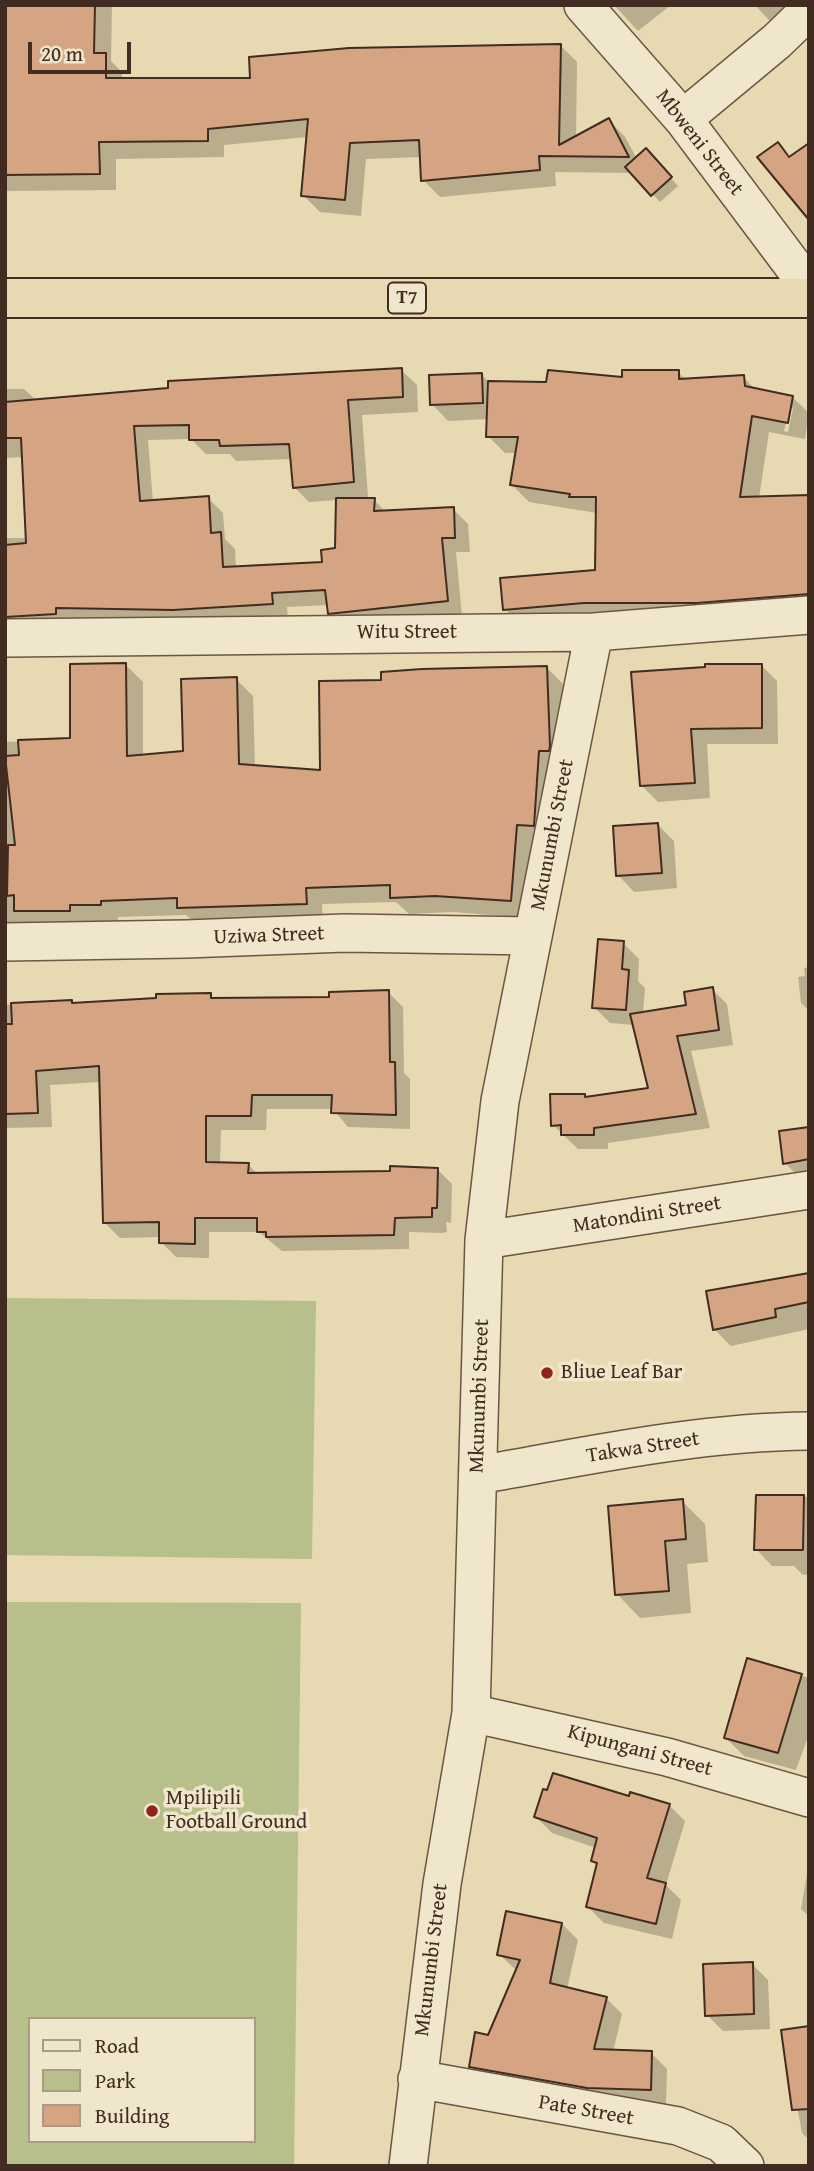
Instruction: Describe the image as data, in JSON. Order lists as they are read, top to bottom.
{
  "streets": {
    "highway": ["T7"],
    "street": [
      "Mbweni Street",
      "Witu Street",
      "Mkunumbi Street",
      "Uziwa Street",
      "Matondini Street",
      "Takwa Street",
      "Kipungani Street",
      "Pate Street"
    ]
  },
  "crossings": [
    ["Witu Street", "Mkunumbi Street"],
    ["Mkunumbi Street", "Uziwa Street"],
    ["Mkunumbi Street", "Matondini Street"],
    ["Mkunumbi Street", "Takwa Street"],
    ["Mkunumbi Street", "Kipungani Street"],
    ["Mkunumbi Street", "Pate Street"]
  ],
  "places": ["Bliue Leaf Bar", "Mpilipili Football Ground"],
  "legend": ["Road", "Park", "Building"],
  "scale_bar": "20 m"
}
